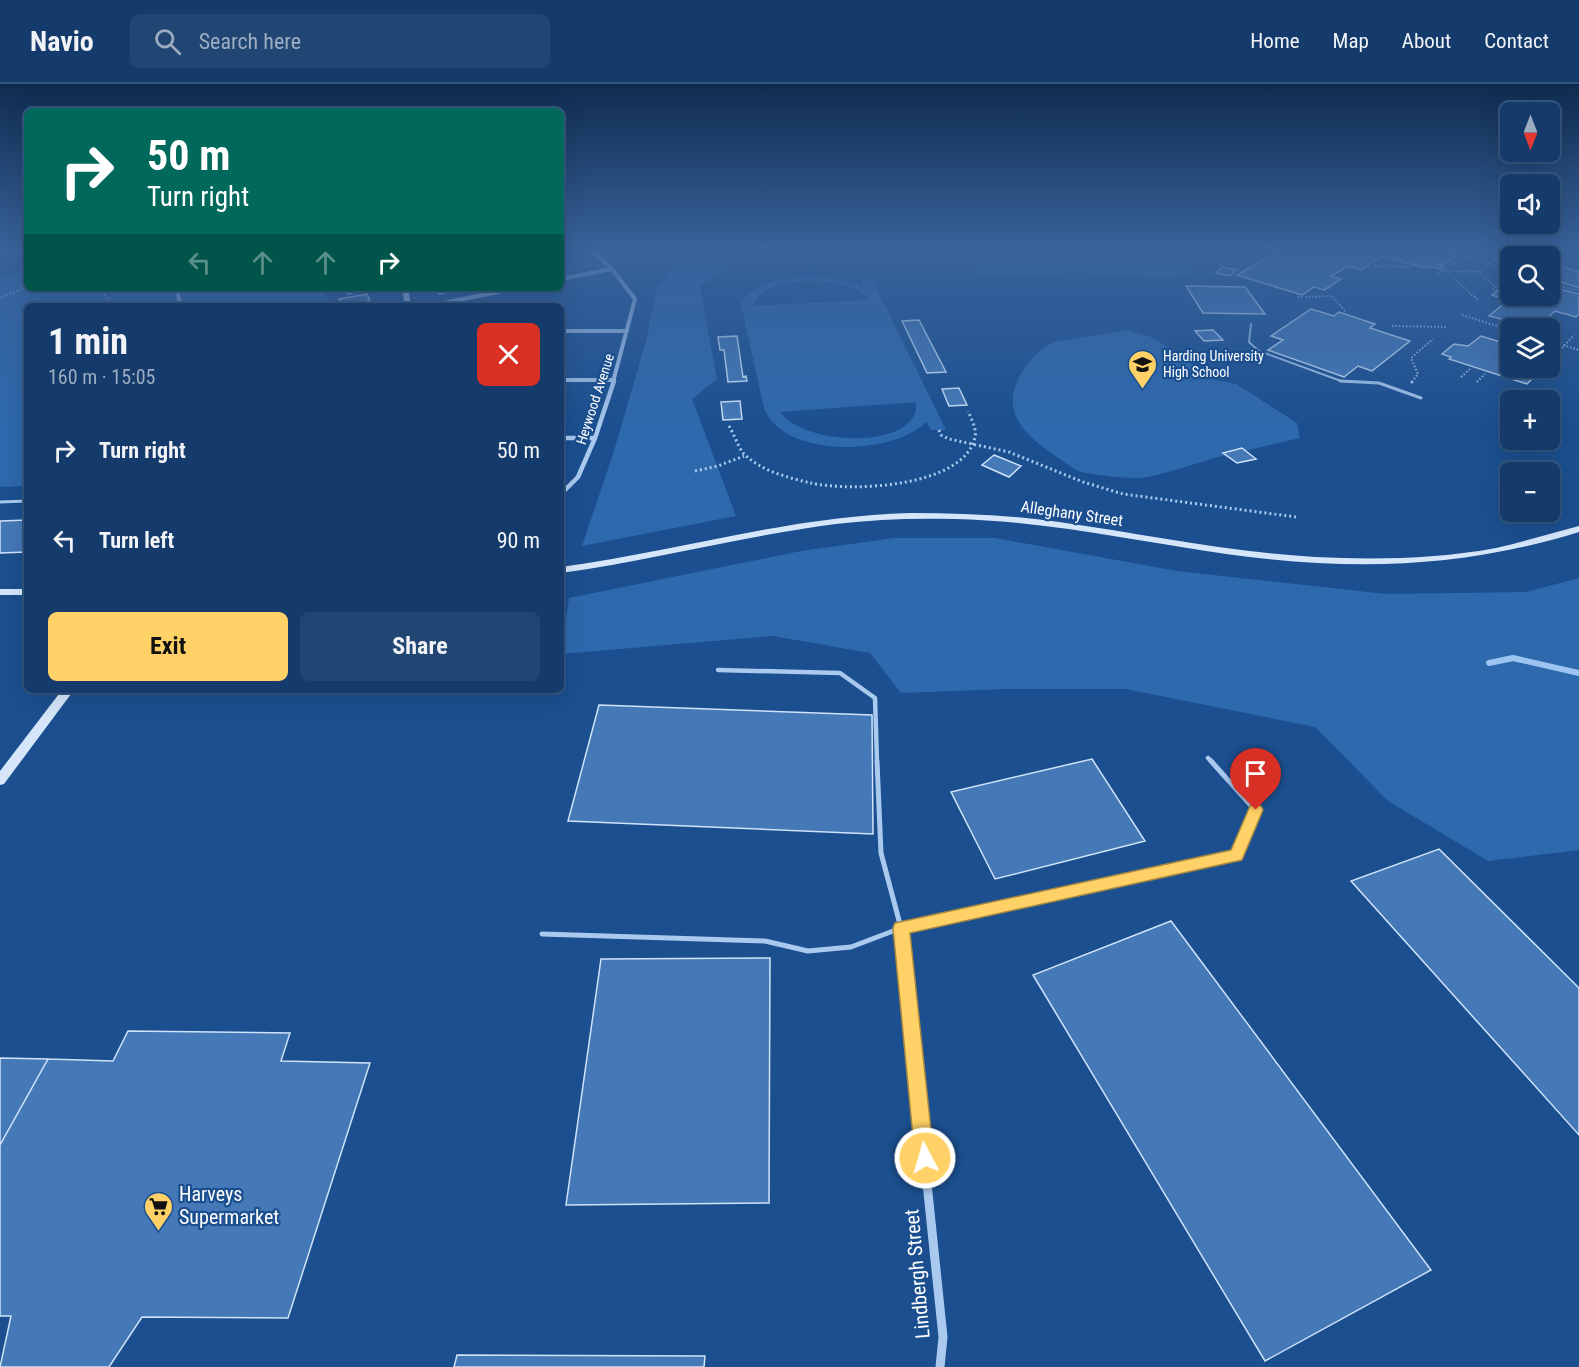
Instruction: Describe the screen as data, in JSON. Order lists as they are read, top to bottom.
{
  "streets": {
    "street": ["Heywood Avenue", "Alleghany Street", "Lindbergh Street"]
  },
  "places": {
    "school or university": ["Harding University High School"],
    "supermarket": ["Harveys Supermarket"]
  },
  "north": "bottom",
  "page": {
    "header": "Navio",
    "search": "Search here",
    "nav": [
      "Home",
      "Map",
      "About",
      "Contact"
    ],
    "map_buttons": ["+", "−"],
    "turn": ["50 m", "Turn right"],
    "heading": ["1 min", "160 m · 15:05"],
    "list": [
      {
        "name": "Turn right",
        "value": "50 m"
      },
      {
        "name": "Turn left",
        "value": "90 m"
      }
    ],
    "buttons": ["Exit", "Share"]
  }
}
